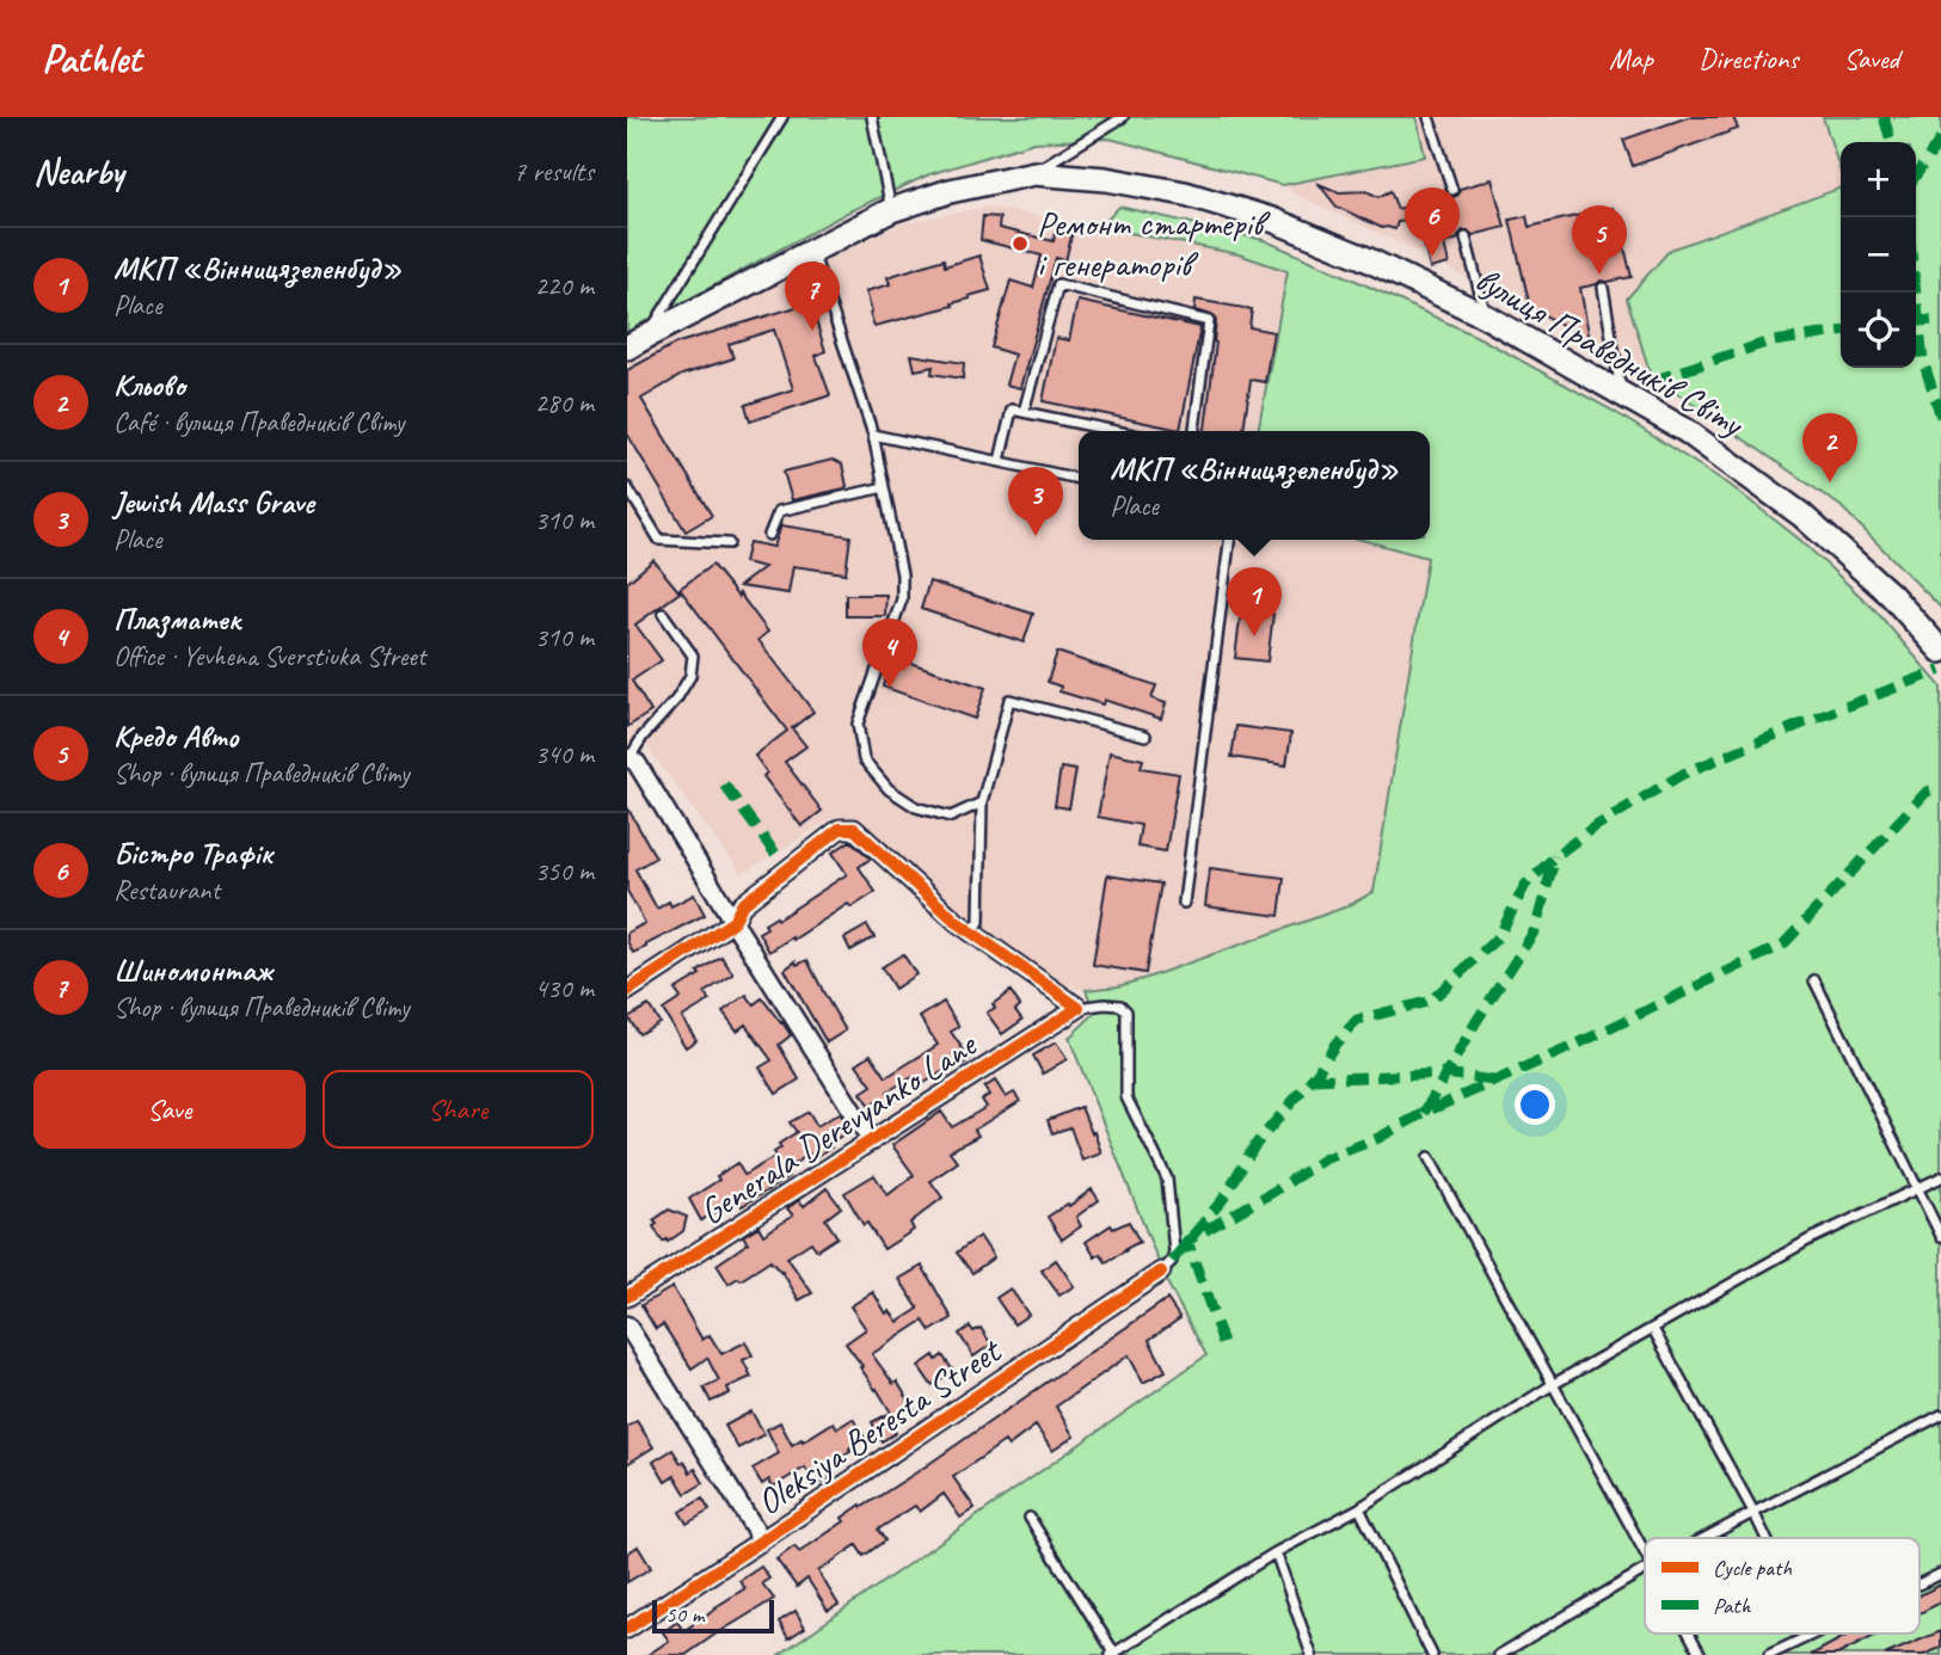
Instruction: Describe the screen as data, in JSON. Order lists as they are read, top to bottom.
{
  "streets": {
    "main road": ["вулиця Праведників Світу"],
    "street": ["Generala Derevyanko Lane", "Oleksiya Beresta Street"]
  },
  "places": ["Ремонт стартерів і генераторів"],
  "legend": ["Cycle path", "Path"],
  "scale_bar": "50 m",
  "page": {
    "header": "Pathlet",
    "nav": ["Map", "Directions", "Saved"],
    "heading": ["Nearby", "7 results"],
    "map_buttons": ["+", "−"],
    "pins": [
      "6",
      "5",
      "7",
      "2",
      "3",
      "1",
      "4"
    ],
    "list": [
      {
        "mark": "1",
        "name": "МКП «Вінницязеленбуд»",
        "note": "Place",
        "value": "220 m"
      },
      {
        "mark": "2",
        "name": "Кльово",
        "note": "Café · вулиця Праведників Світу",
        "value": "280 m"
      },
      {
        "mark": "3",
        "name": "Jewish Mass Grave",
        "note": "Place",
        "value": "310 m"
      },
      {
        "mark": "4",
        "name": "Плазматек",
        "note": "Office · Yevhena Sverstiuka Street",
        "value": "310 m"
      },
      {
        "mark": "5",
        "name": "Кредо Авто",
        "note": "Shop · вулиця Праведників Світу",
        "value": "340 m"
      },
      {
        "mark": "6",
        "name": "Бістро Трафік",
        "note": "Restaurant",
        "value": "350 m"
      },
      {
        "mark": "7",
        "name": "Шиномонтаж",
        "note": "Shop · вулиця Праведників Світу",
        "value": "430 m"
      }
    ],
    "popup": ["МКП «Вінницязеленбуд»", "Place"],
    "buttons": ["Save", "Share"],
    "scale": "50 m"
  }
}
